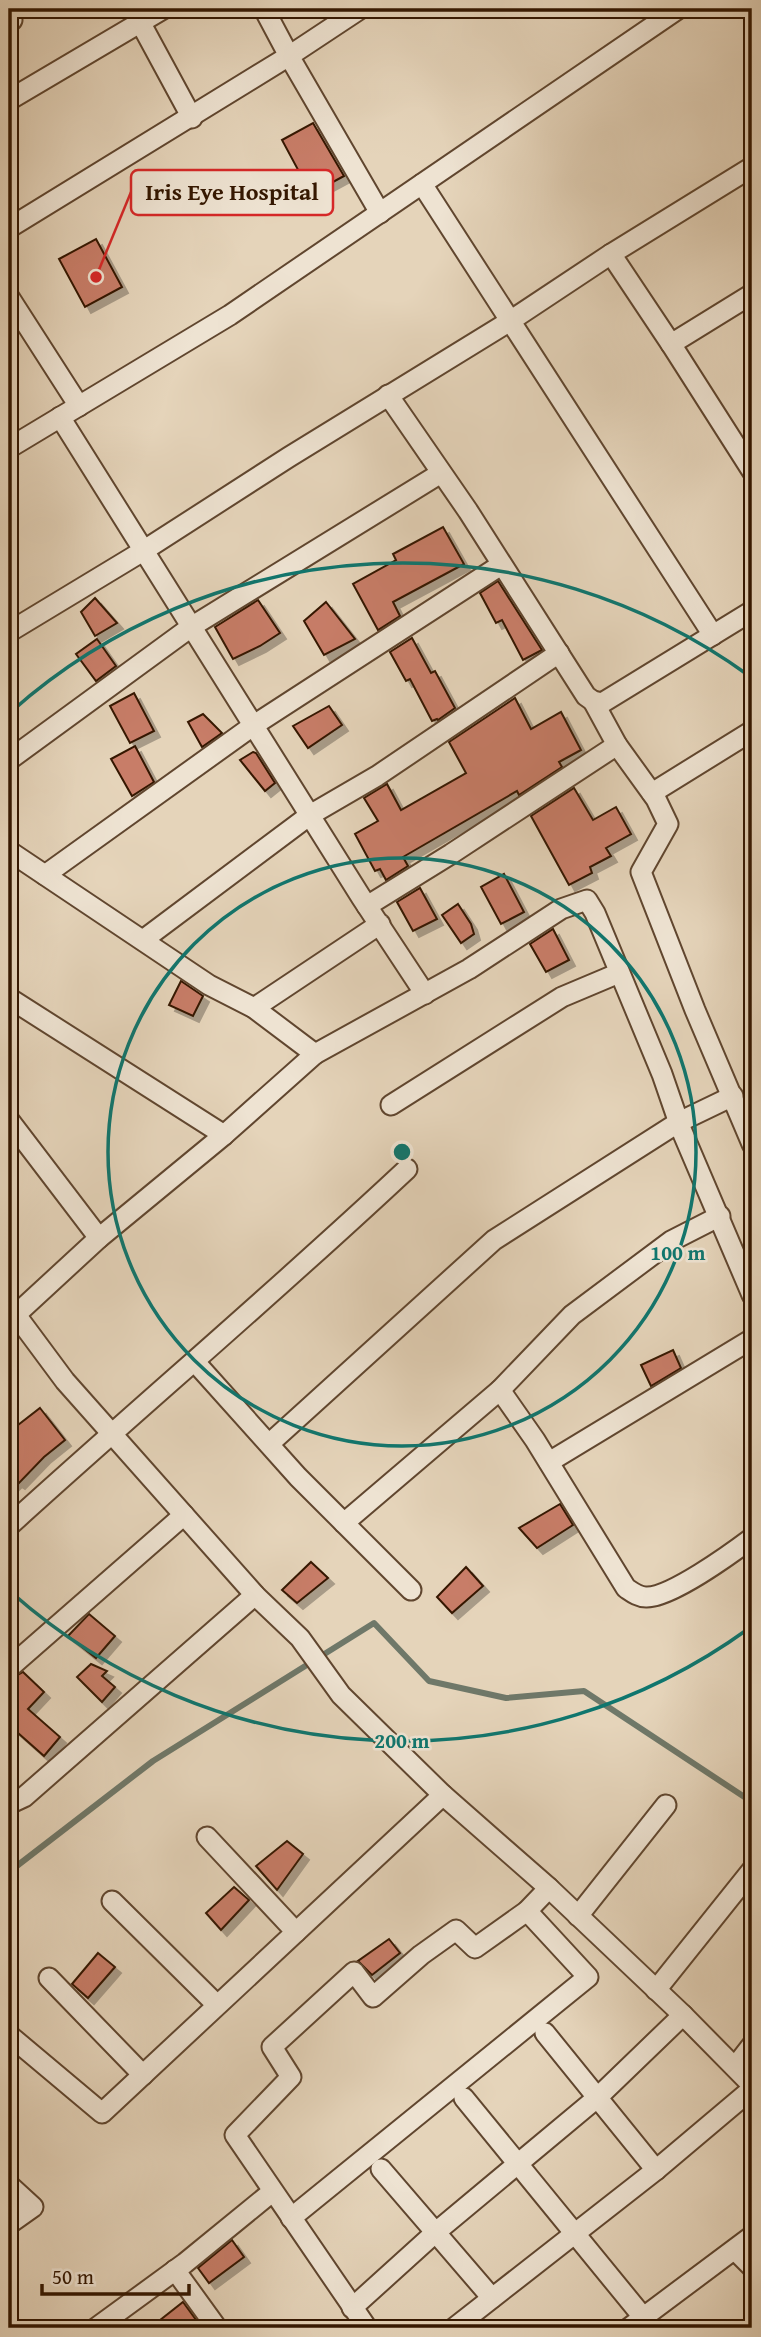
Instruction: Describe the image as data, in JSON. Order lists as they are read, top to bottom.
{
  "places": ["Iris Eye Hospital"],
  "scale_bar": "50 m",
  "rings": ["100 m", "200 m"]
}
